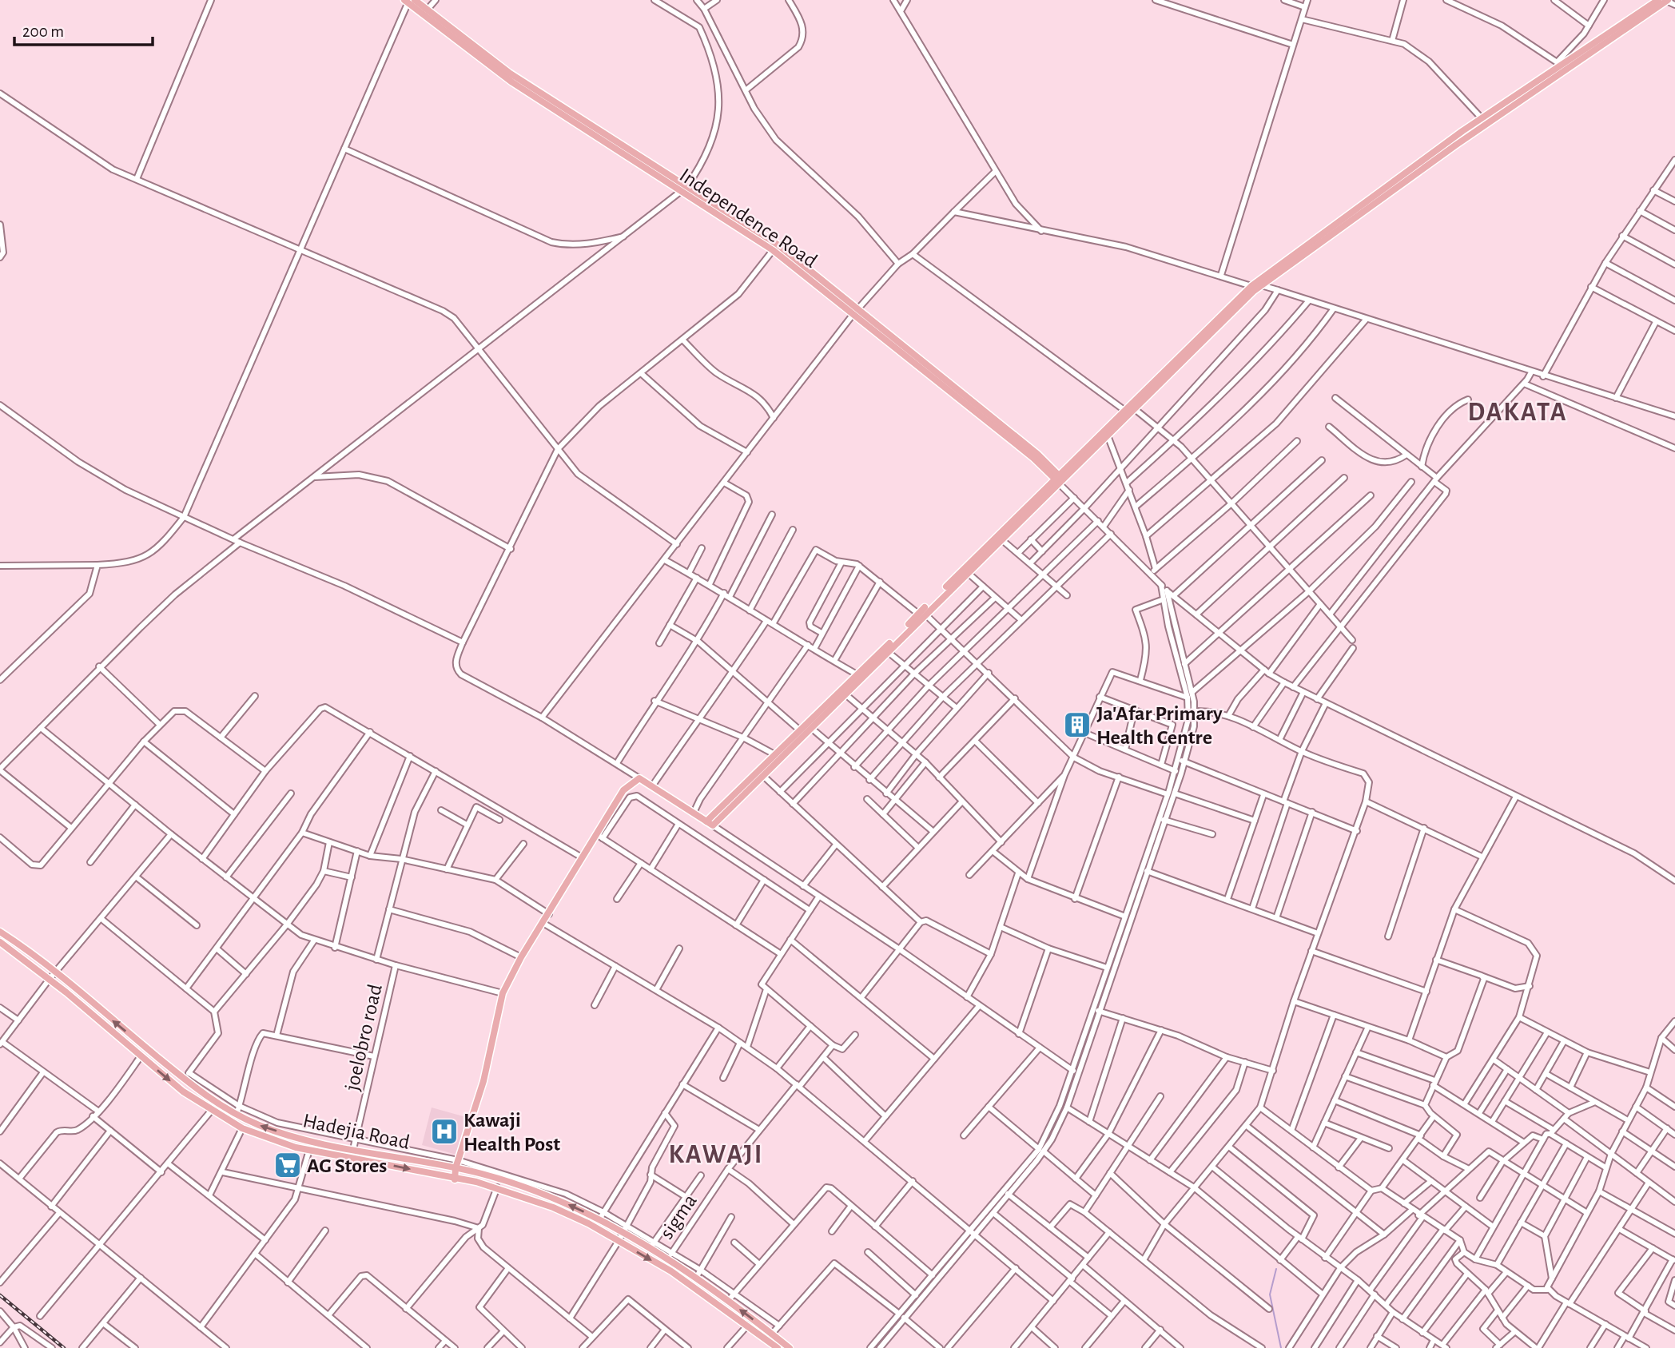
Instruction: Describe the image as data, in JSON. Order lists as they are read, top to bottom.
{
  "streets": {
    "main road": ["Independence Road", "Hadejia Road"],
    "street": ["joelobro road", "sigma"]
  },
  "crossings": [
    ["joelobro road", "Hadejia Road"],
    ["Hadejia Road", "sigma"]
  ],
  "districts": ["DAKATA", "KAWAJI"],
  "places": {
    "building": ["Ja'Afar Primary Health Centre"],
    "hospital": ["Kawaji Health Post"],
    "supermarket": ["AG Stores"]
  },
  "scale_bar": "200 m"
}
